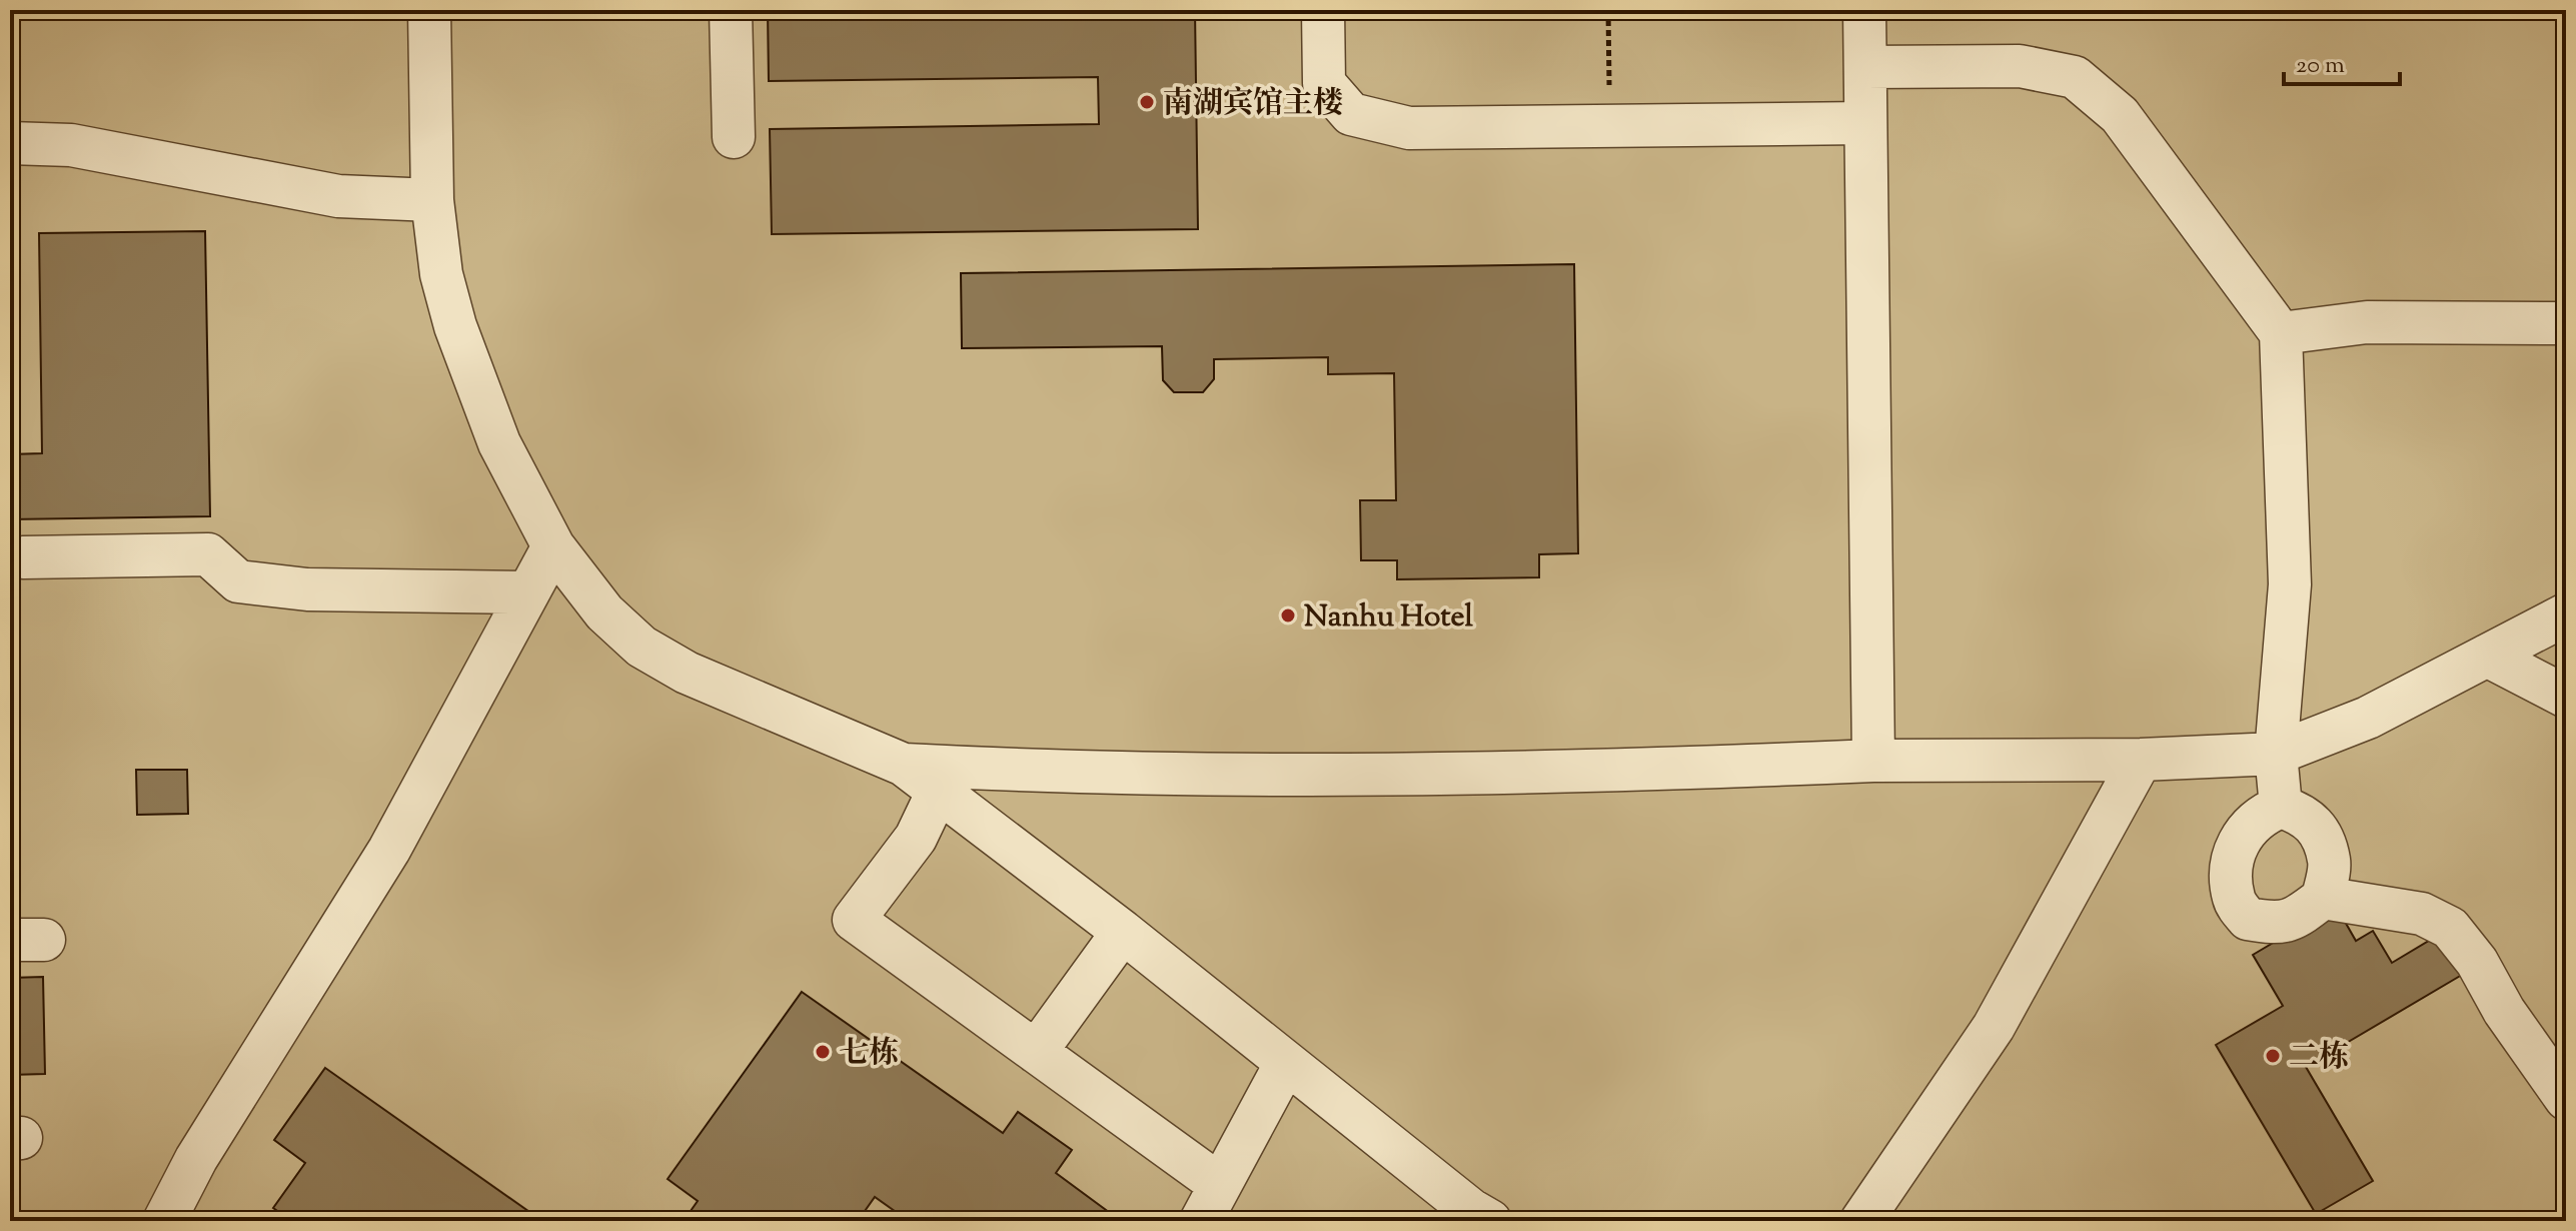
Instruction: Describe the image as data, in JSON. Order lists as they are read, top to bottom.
{
  "places": [
    "南湖宾馆主楼",
    "Nanhu Hotel",
    "七栋",
    "二栋"
  ],
  "scale_bar": "20 m"
}
